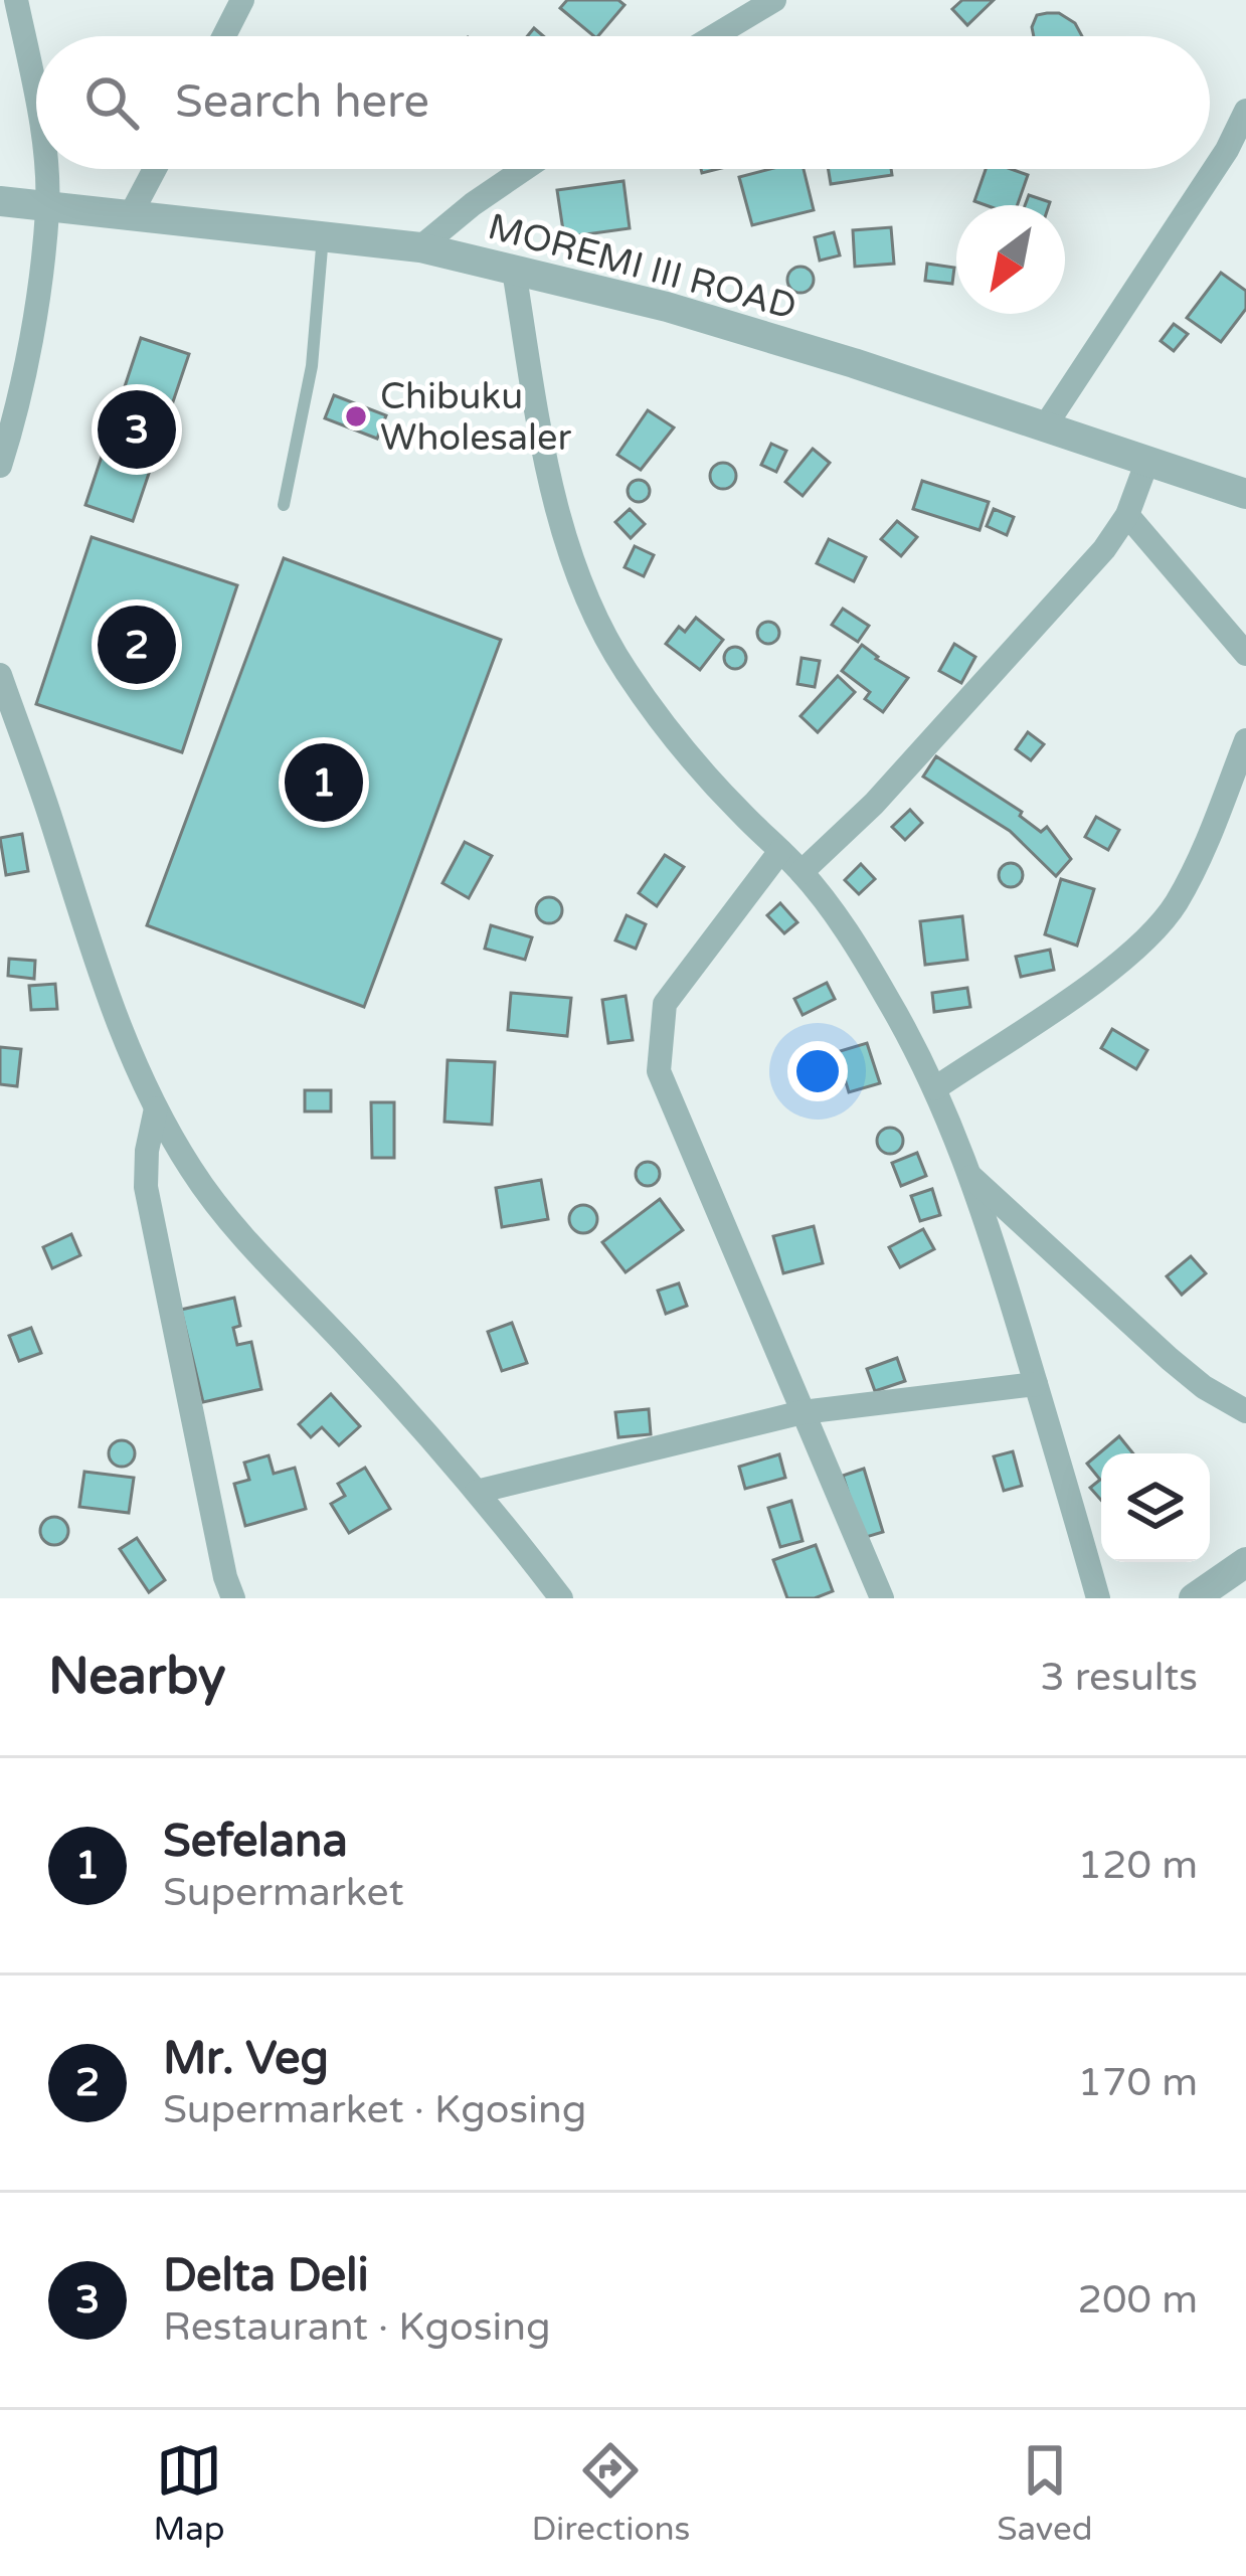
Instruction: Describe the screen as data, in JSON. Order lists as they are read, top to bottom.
{
  "streets": {
    "street": ["MOREMI III ROAD"]
  },
  "places": ["Chibuku Wholesaler"],
  "north": "bottom left",
  "page": {
    "search": "Search here",
    "pins": ["3", "2", "1"],
    "heading": ["Nearby", "3 results"],
    "list": [
      {
        "mark": "1",
        "name": "Sefelana",
        "note": "Supermarket",
        "value": "120 m"
      },
      {
        "mark": "2",
        "name": "Mr. Veg",
        "note": "Supermarket · Kgosing",
        "value": "170 m"
      },
      {
        "mark": "3",
        "name": "Delta Deli",
        "note": "Restaurant · Kgosing",
        "value": "200 m"
      }
    ],
    "nav": ["Map", "Directions", "Saved"]
  }
}
